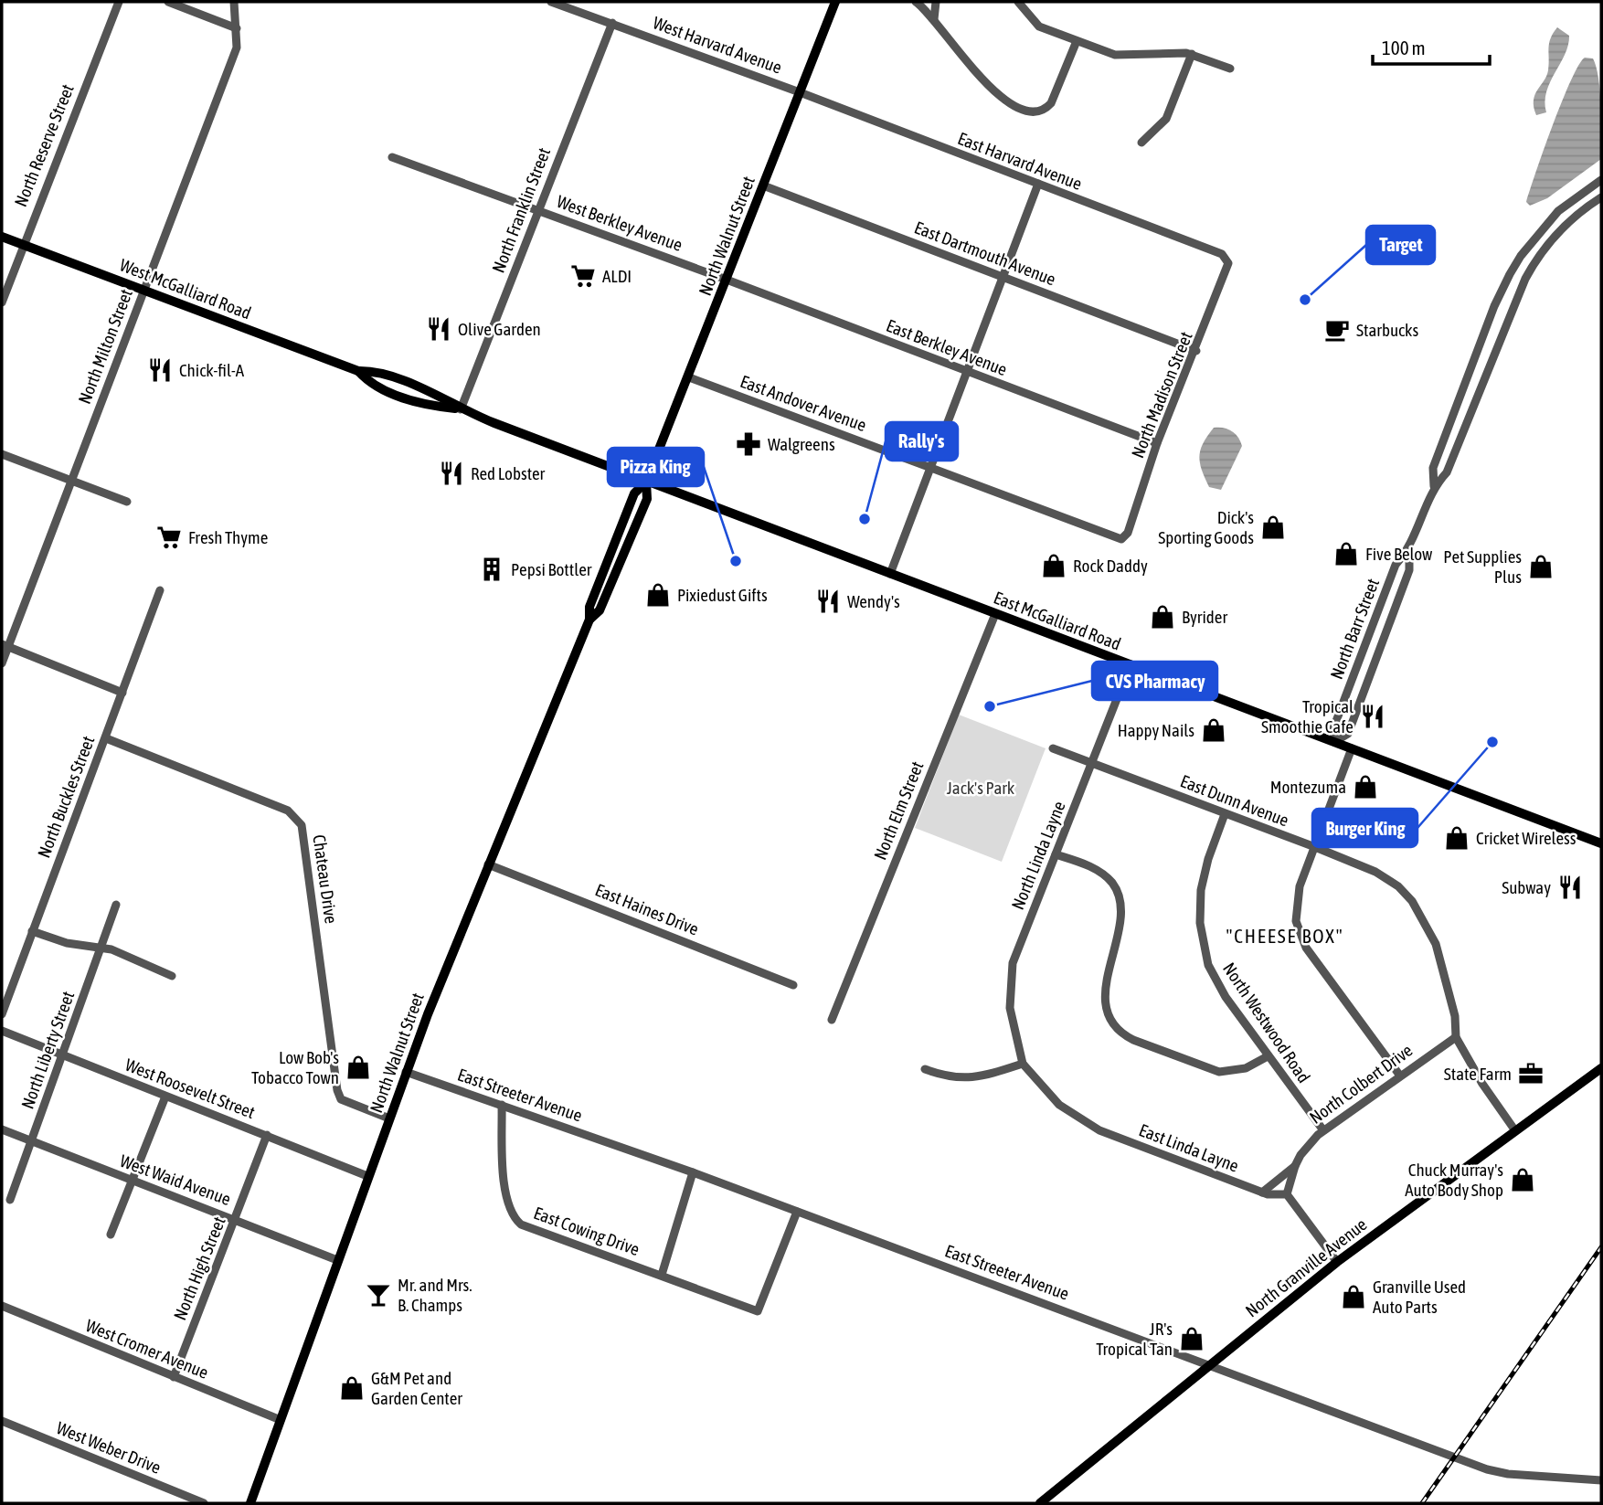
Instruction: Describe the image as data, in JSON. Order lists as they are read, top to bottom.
{
  "streets": {
    "main road": [
      "North Walnut Street",
      "West McGalliard Road",
      "East McGalliard Road",
      "North Granville Avenue"
    ],
    "street": [
      "West Harvard Avenue",
      "North Reserve Street",
      "East Harvard Avenue",
      "North Franklin Street",
      "West Berkley Avenue",
      "East Dartmouth Avenue",
      "North Milton Street",
      "East Berkley Avenue",
      "North Madison Street",
      "East Andover Avenue",
      "North Barr Street",
      "North Buckles Street",
      "East Dunn Avenue",
      "North Elm Street",
      "North Linda Layne",
      "Chateau Drive",
      "East Haines Drive",
      "North Westwood Road",
      "North Liberty Street",
      "North Colbert Drive",
      "West Roosevelt Street",
      "East Streeter Avenue",
      "East Linda Layne",
      "West Waid Avenue",
      "East Cowing Drive",
      "North High Street",
      "West Cromer Avenue",
      "West Weber Drive"
    ]
  },
  "crossings": [
    ["West Harvard Avenue", "East Harvard Avenue"],
    ["West Harvard Avenue", "North Franklin Street"],
    ["West Harvard Avenue", "North Walnut Street"],
    ["North Reserve Street", "West McGalliard Road"],
    ["East Harvard Avenue", "North Walnut Street"],
    ["East Harvard Avenue", "North Madison Street"],
    ["North Franklin Street", "West Berkley Avenue"],
    ["North Franklin Street", "West McGalliard Road"],
    ["West Berkley Avenue", "North Walnut Street"],
    ["West Berkley Avenue", "East Berkley Avenue"],
    ["North Walnut Street", "East Dartmouth Avenue"],
    ["North Walnut Street", "West McGalliard Road"],
    ["North Walnut Street", "East Berkley Avenue"],
    ["North Walnut Street", "East Andover Avenue"],
    ["North Walnut Street", "East McGalliard Road"],
    ["North Walnut Street", "Chateau Drive"],
    ["North Walnut Street", "East Haines Drive"],
    ["North Walnut Street", "West Roosevelt Street"],
    ["North Walnut Street", "East Streeter Avenue"],
    ["North Walnut Street", "West Waid Avenue"],
    ["North Walnut Street", "West Cromer Avenue"],
    ["East Dartmouth Avenue", "North Madison Street"],
    ["West McGalliard Road", "North Milton Street"],
    ["West McGalliard Road", "East McGalliard Road"],
    ["East Berkley Avenue", "North Madison Street"],
    ["North Madison Street", "East Andover Avenue"],
    ["East McGalliard Road", "North Barr Street"],
    ["East McGalliard Road", "North Elm Street"],
    ["East McGalliard Road", "North Linda Layne"],
    ["North Buckles Street", "Chateau Drive"],
    ["East Dunn Avenue", "North Linda Layne"],
    ["East Dunn Avenue", "North Westwood Road"],
    ["East Dunn Avenue", "North Colbert Drive"],
    ["East Dunn Avenue", "North Granville Avenue"],
    ["North Linda Layne", "East Linda Layne"],
    ["North Westwood Road", "North Colbert Drive"],
    ["North Liberty Street", "West Roosevelt Street"],
    ["North Liberty Street", "West Waid Avenue"],
    ["North Colbert Drive", "East Linda Layne"],
    ["West Roosevelt Street", "North High Street"],
    ["East Streeter Avenue", "East Cowing Drive"],
    ["East Streeter Avenue", "North Granville Avenue"],
    ["West Waid Avenue", "North High Street"],
    ["North High Street", "West Cromer Avenue"]
  ],
  "districts": ["\"CHEESE BOX\""],
  "parks": ["Jack's Park"],
  "places": {
    "supermarket": ["ALDI", "Fresh Thyme"],
    "other": [
      "Target",
      "Rally's",
      "Pizza King",
      "CVS Pharmacy",
      "Burger King"
    ],
    "restaurant": [
      "Olive Garden",
      "Chick-fil-A",
      "Red Lobster",
      "Wendy's",
      "Tropical Smoothie Cafe",
      "Subway"
    ],
    "cafe": ["Starbucks"],
    "pharmacy": ["Walgreens"],
    "shop": [
      "Dick's Sporting Goods",
      "Five Below",
      "Rock Daddy",
      "Pet Supplies Plus",
      "Pixiedust Gifts",
      "Byrider",
      "Happy Nails",
      "Montezuma",
      "Cricket Wireless",
      "Low Bob's Tobacco Town",
      "Chuck Murray's Auto Body Shop",
      "Granville Used Auto Parts",
      "JR's Tropical Tan",
      "G&M Pet and Garden Center"
    ],
    "building": ["Pepsi Bottler"],
    "office": ["State Farm"],
    "bar": ["Mr. and Mrs. B. Champs"]
  },
  "scale_bar": "100 m"
}
